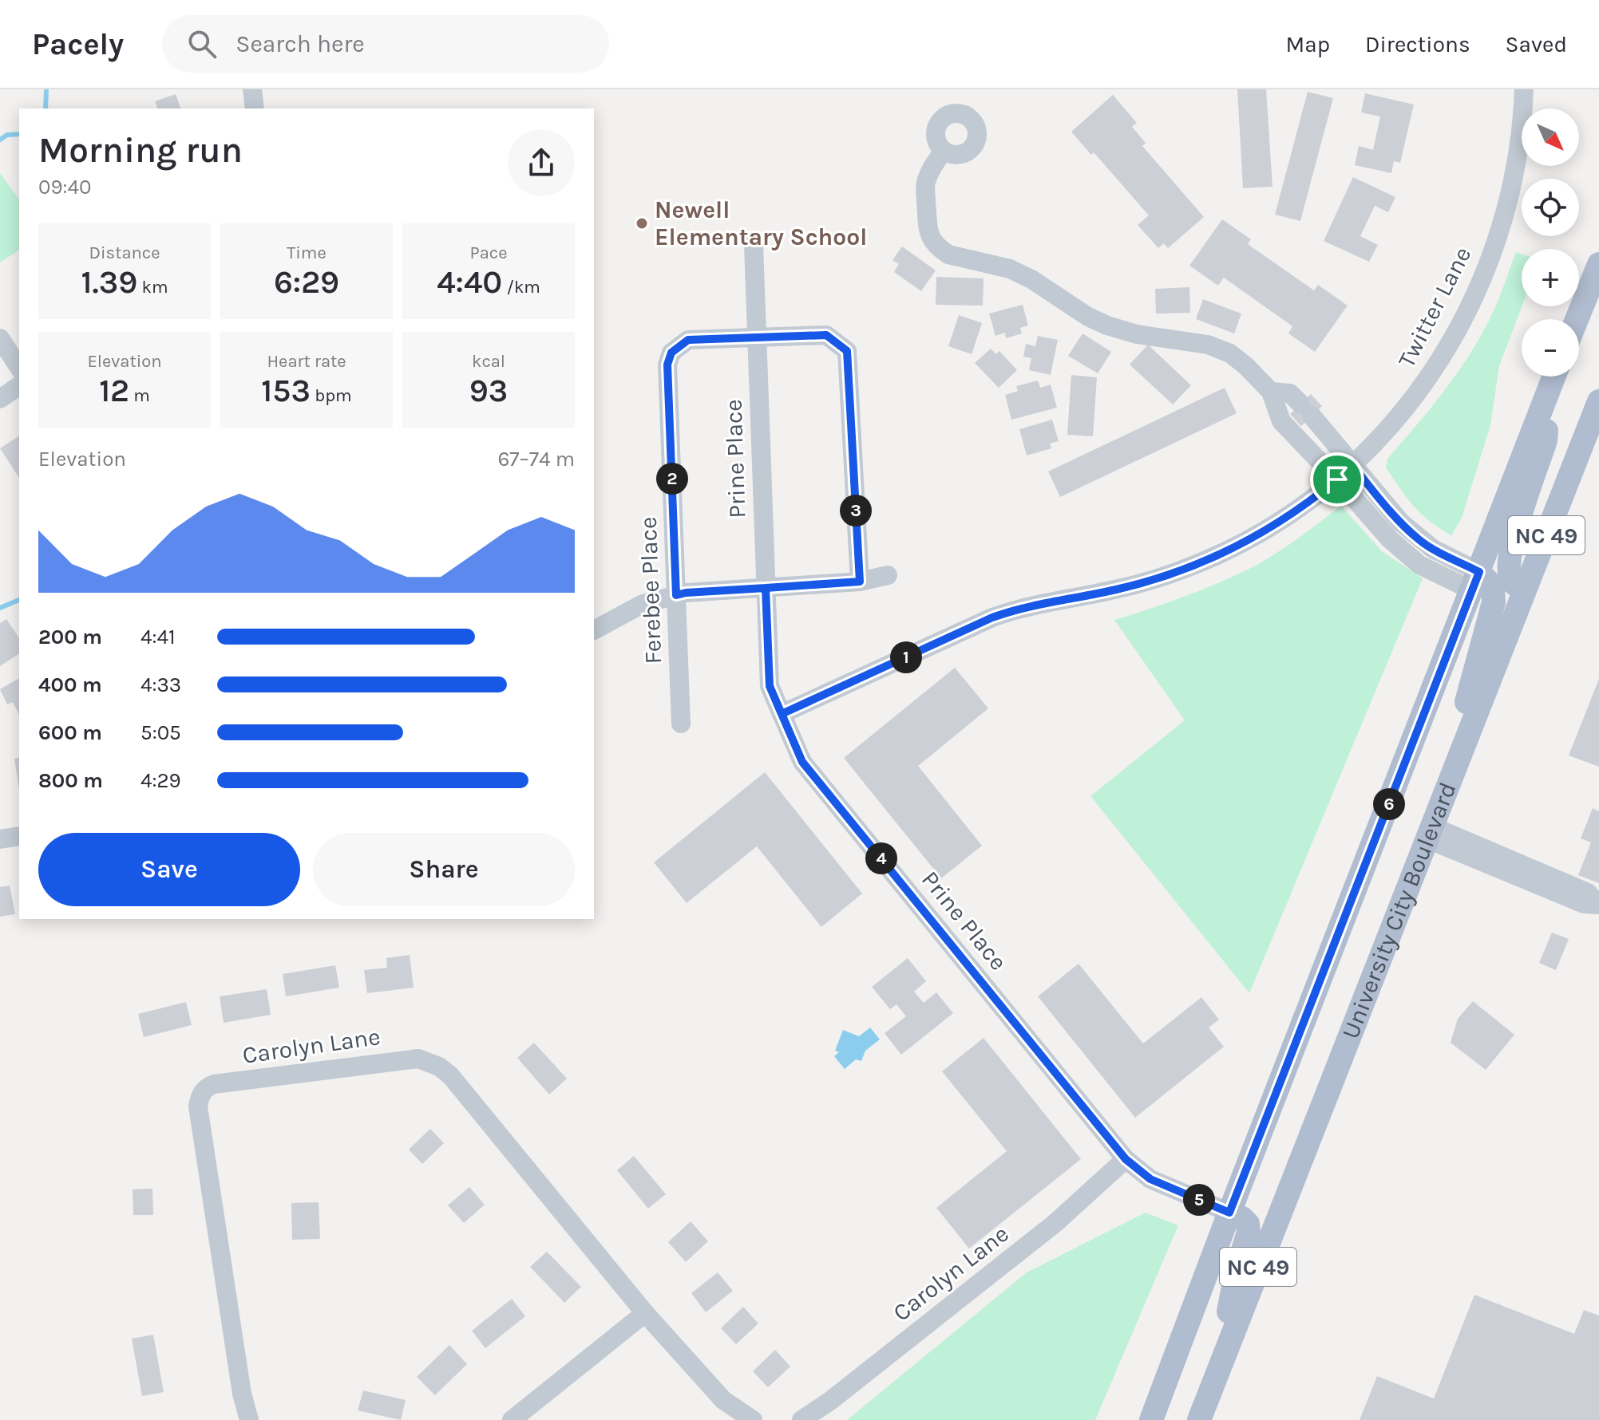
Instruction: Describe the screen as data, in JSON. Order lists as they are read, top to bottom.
{
  "streets": {
    "main road": ["NC 49", "University City Boulevard"],
    "street": [
      "Twitter Lane",
      "Prine Place",
      "Ferebee Place",
      "Carolyn Lane"
    ]
  },
  "crossings": [
    ["Twitter Lane", "Prine Place"],
    ["Prine Place", "Ferebee Place"],
    ["Prine Place", "University City Boulevard"],
    ["Prine Place", "Carolyn Lane"]
  ],
  "places": ["Newell Elementary School"],
  "north": "bottom right",
  "page": {
    "header": "Pacely",
    "search": "Search here",
    "nav": ["Map", "Directions", "Saved"],
    "map_buttons": ["+", "−"],
    "heading": ["Morning run", "09:40"],
    "stats": [
      ["Distance", "1.39 km"],
      ["Time", "6:29"],
      ["Pace", "4:40 /km"],
      ["Elevation", "12 m"],
      ["Heart rate", "153 bpm"],
      ["kcal", "93"]
    ],
    "chart": ["Elevation", "67–74 m"],
    "pins": [
      "2",
      "3",
      "1",
      "6",
      "4",
      "5"
    ],
    "list": [
      {
        "name": "200 m",
        "note": "4:41"
      },
      {
        "name": "400 m",
        "note": "4:33"
      },
      {
        "name": "600 m",
        "note": "5:05"
      },
      {
        "name": "800 m",
        "note": "4:29"
      }
    ],
    "buttons": ["Save", "Share"]
  }
}
